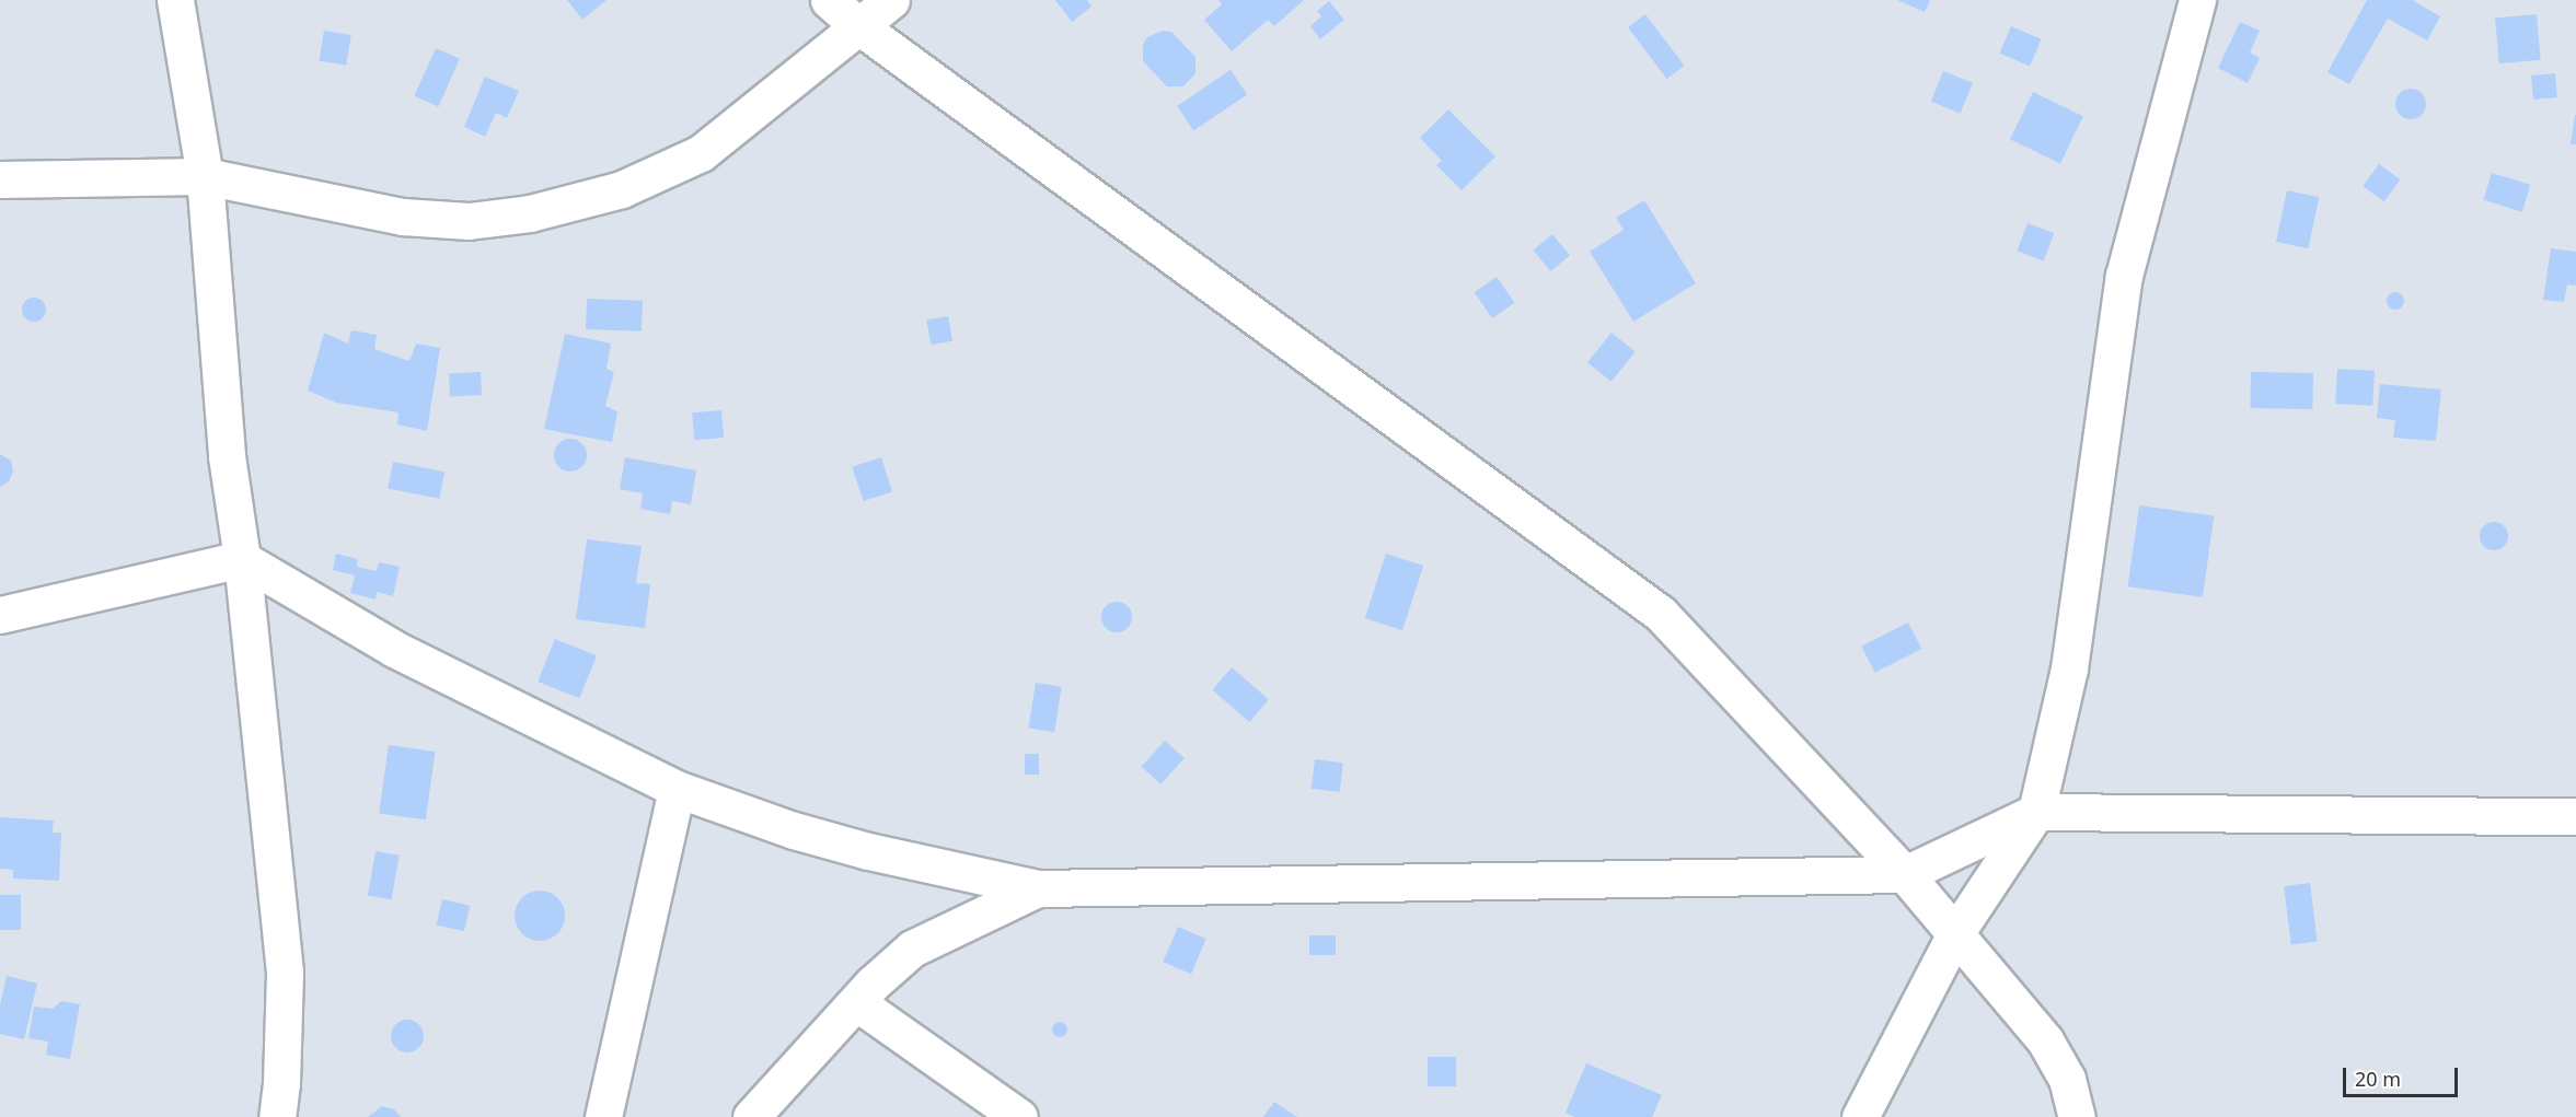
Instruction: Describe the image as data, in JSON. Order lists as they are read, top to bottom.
{
  "scale_bar": "20 m"
}
